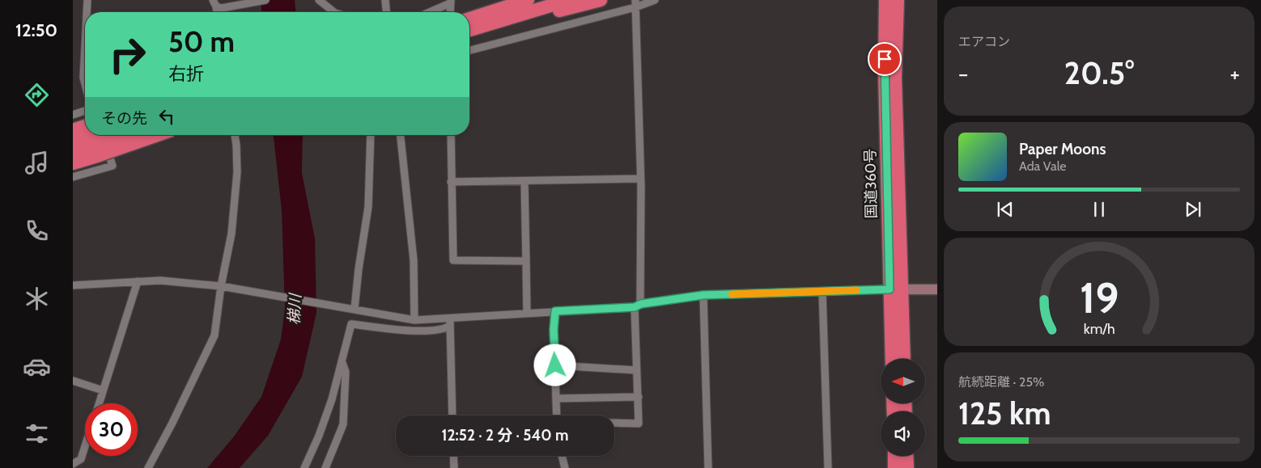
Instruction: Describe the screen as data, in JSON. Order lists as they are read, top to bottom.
{
  "streets": {
    "highway": ["国道360号"]
  },
  "water": ["梯川"],
  "north": "left",
  "page": {
    "tabs": "12:50",
    "tile": [
      "エアコン",
      ["航続距離 · 25%", "125 km"]
    ],
    "turn": ["50 m", "右折"],
    "heat": ["−", "20.5°", "+"],
    "then": "その先",
    "song": ["Paper Moons", "Ada Vale"],
    "limit": "30",
    "trip": "12:52 · 2 分 · 540 m",
    "gauge": ["19", "km/h"]
  }
}
